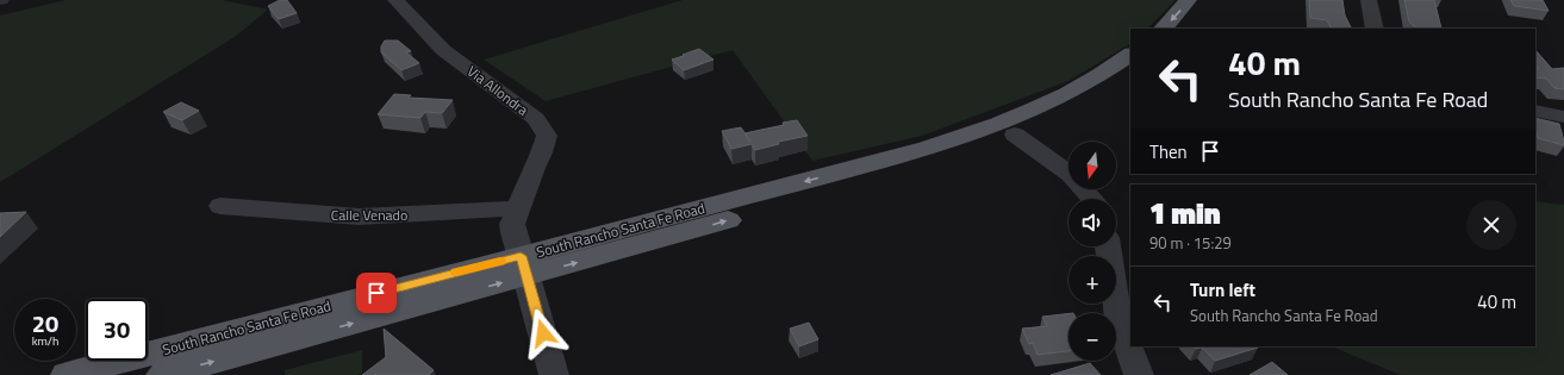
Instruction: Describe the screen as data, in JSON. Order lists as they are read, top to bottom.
{
  "streets": {
    "main road": ["South Rancho Santa Fe Road"],
    "street": ["Via Allondra", "Calle Venado"]
  },
  "crossings": [
    ["Via Allondra", "Calle Venado"],
    ["Via Allondra", "South Rancho Santa Fe Road"]
  ],
  "north": "bottom",
  "page": {
    "turn": ["40 m", "South Rancho Santa Fe Road"],
    "then": "Then",
    "map_buttons": ["+", "−"],
    "heading": ["1 min", "90 m · 15:29"],
    "list": [
      {
        "name": "Turn left",
        "note": "South Rancho Santa Fe Road",
        "value": "40 m"
      }
    ],
    "speed": "20 km/h",
    "limit": "30"
  }
}
